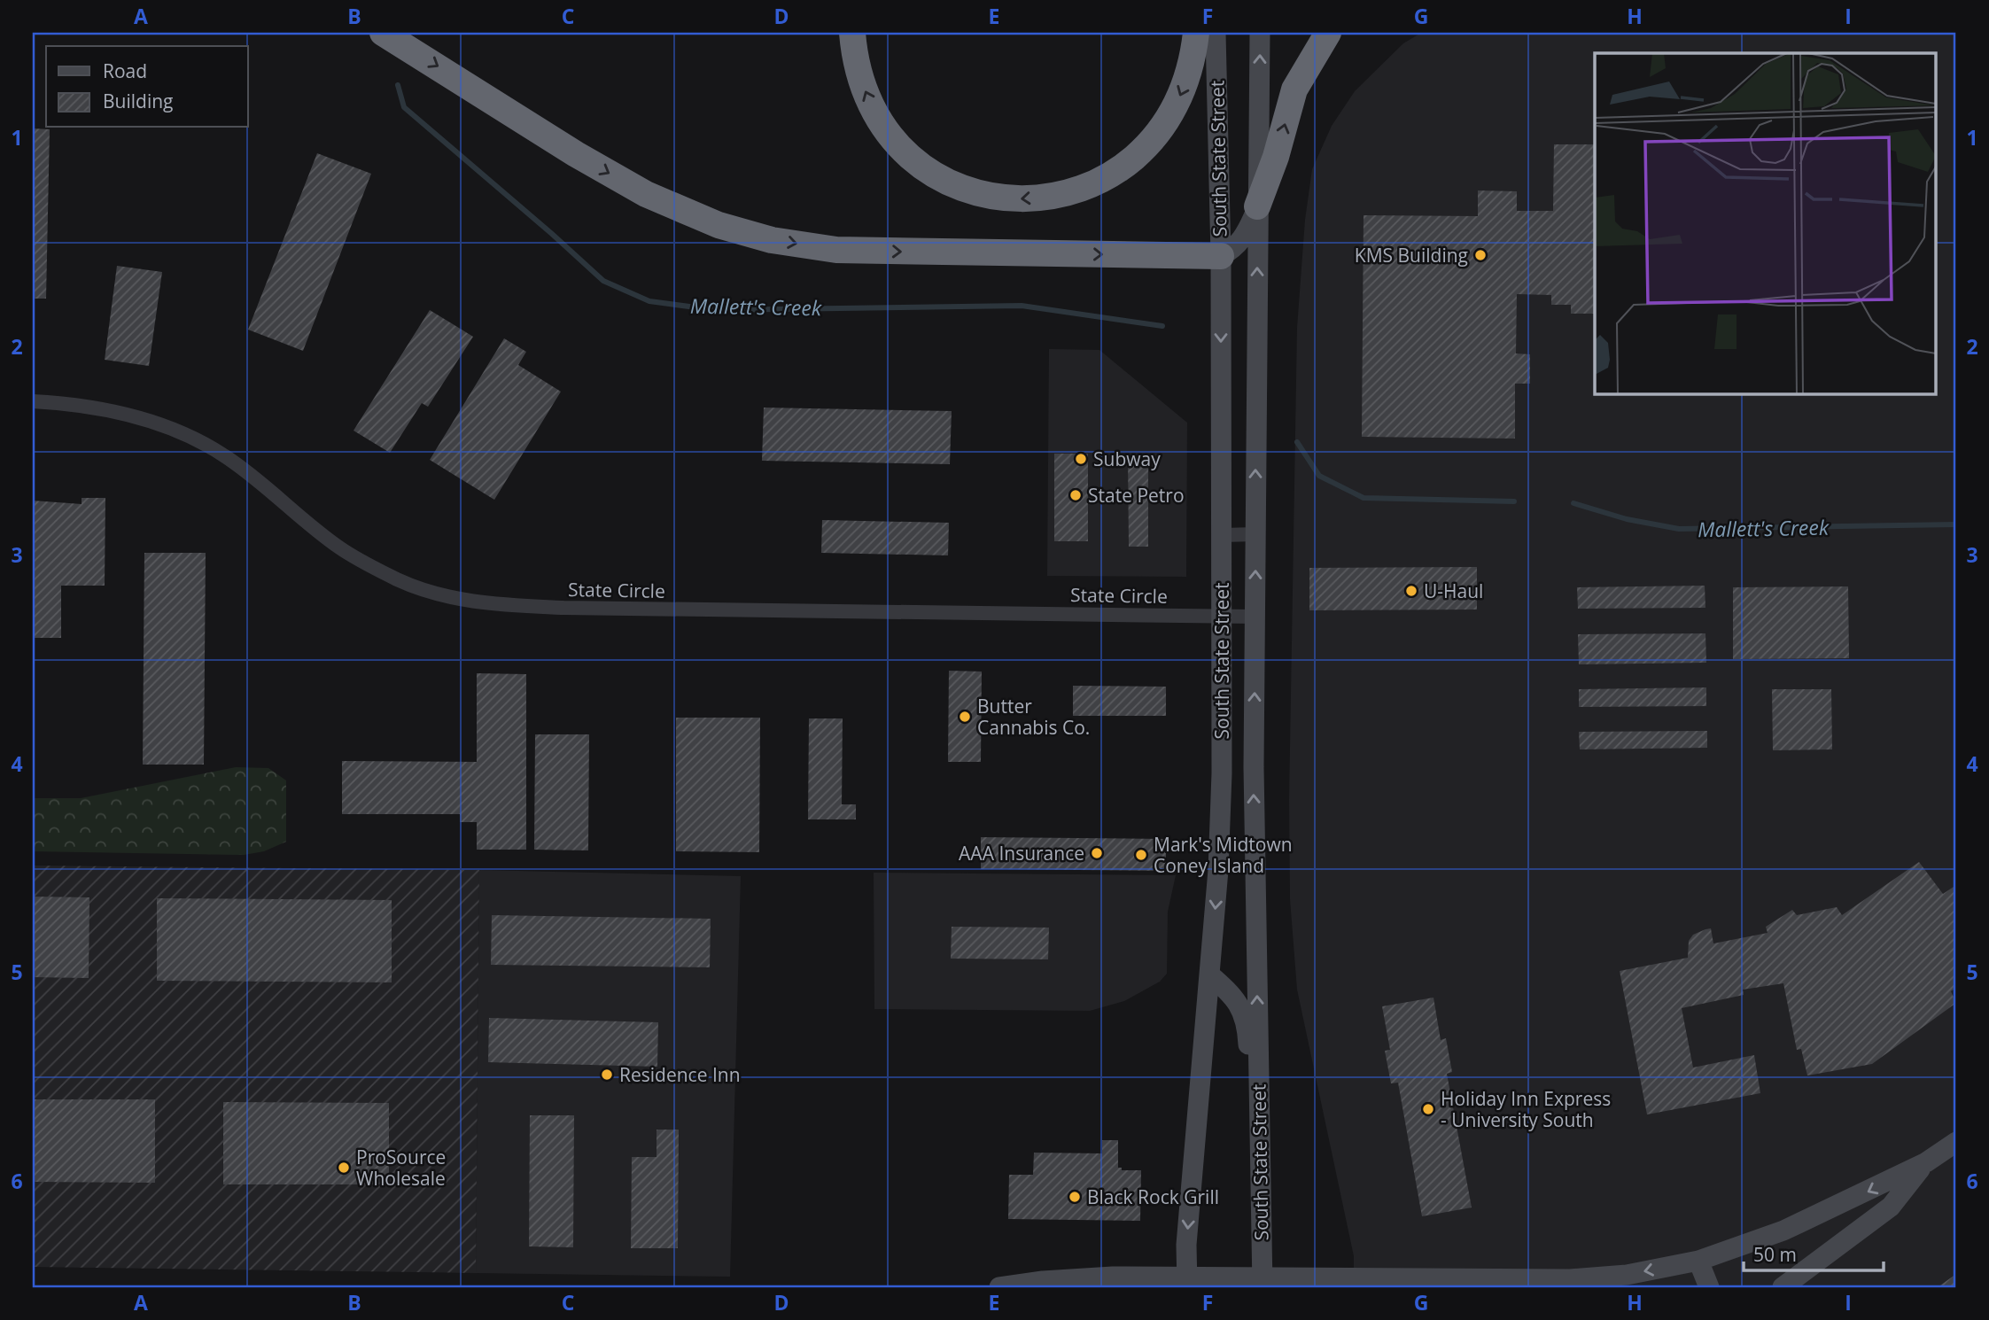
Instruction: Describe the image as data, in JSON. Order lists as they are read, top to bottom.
{
  "streets": {
    "main road": ["South State Street"],
    "street": ["State Circle"]
  },
  "crossings": [
    ["South State Street", "State Circle"]
  ],
  "water": ["Mallett's Creek"],
  "places": [
    "KMS Building",
    "Subway",
    "State Petro",
    "U-Haul",
    "Butter Cannabis Co.",
    "AAA Insurance",
    "Mark's Midtown Coney Island",
    "Residence Inn",
    "Holiday Inn Express - University South",
    "ProSource Wholesale",
    "Black Rock Grill"
  ],
  "legend": ["Road", "Building"],
  "scale_bar": "50 m",
  "grid": {
    "columns": [
      "A",
      "B",
      "C",
      "D",
      "E",
      "F",
      "G",
      "H",
      "I"
    ],
    "rows": [
      "1",
      "2",
      "3",
      "4",
      "5",
      "6"
    ]
  }
}
